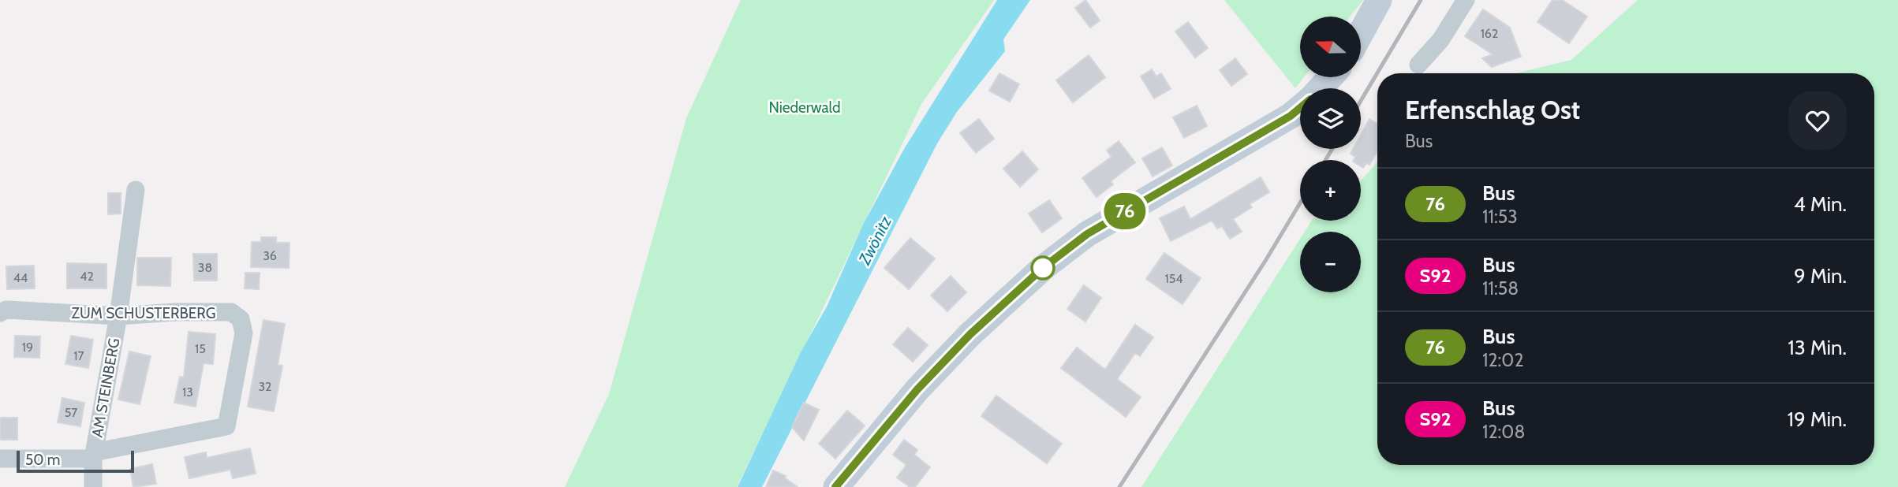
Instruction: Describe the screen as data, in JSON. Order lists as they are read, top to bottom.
{
  "streets": {
    "street": ["ZUM SCHUSTERBERG", "AM STEINBERG"]
  },
  "crossings": [
    ["ZUM SCHUSTERBERG", "AM STEINBERG"]
  ],
  "water": ["Zwönitz"],
  "parks": ["Niederwald"],
  "lines": ["bus line 76"],
  "house_numbers": [
    "162",
    "36",
    "38",
    "42",
    "44",
    "154",
    "19",
    "15",
    "17",
    "32",
    "13",
    "57"
  ],
  "scale_bar": "50 m",
  "north": "left",
  "page": {
    "on_map": "76",
    "map_buttons": ["+", "−"],
    "heading": ["Erfenschlag Ost", "Bus"],
    "list": [
      {
        "mark": "76",
        "name": "Bus",
        "note": "11:53",
        "value": "4 Min."
      },
      {
        "mark": "S92",
        "name": "Bus",
        "note": "11:58",
        "value": "9 Min."
      },
      {
        "mark": "76",
        "name": "Bus",
        "note": "12:02",
        "value": "13 Min."
      },
      {
        "mark": "S92",
        "name": "Bus",
        "note": "12:08",
        "value": "19 Min."
      }
    ],
    "scale": "50 m"
  }
}
